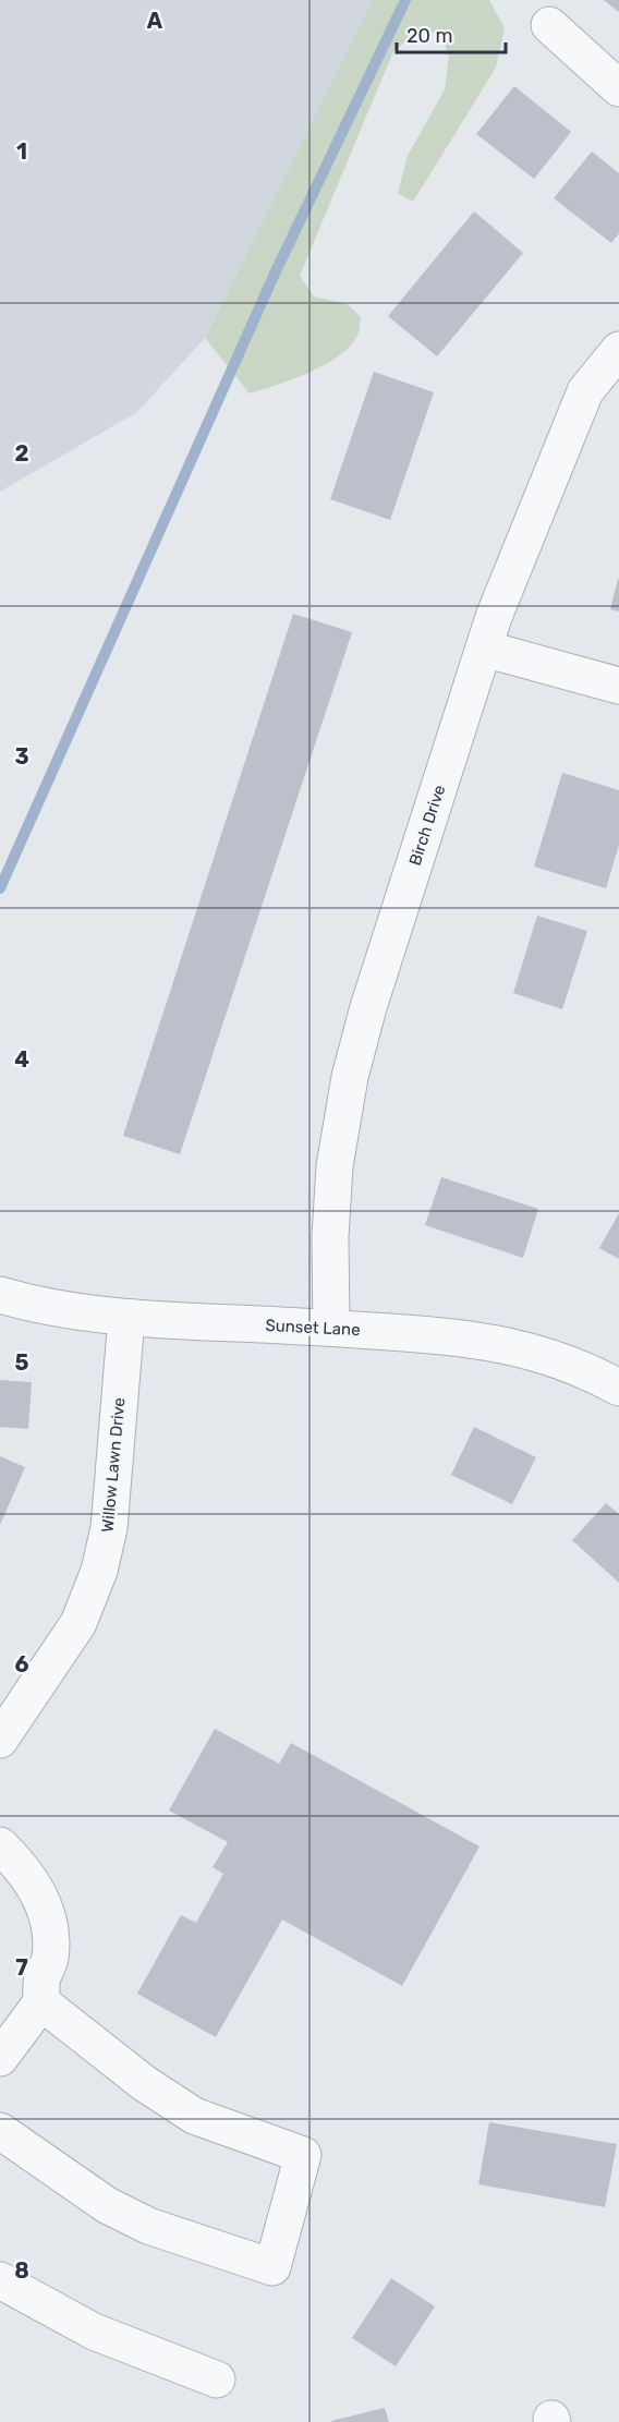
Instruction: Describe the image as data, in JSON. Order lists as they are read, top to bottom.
{
  "streets": {
    "street": ["Birch Drive", "Sunset Lane", "Willow Lawn Drive"]
  },
  "crossings": [
    ["Birch Drive", "Sunset Lane"],
    ["Sunset Lane", "Willow Lawn Drive"]
  ],
  "scale_bar": "20 m",
  "grid": {
    "columns": ["A"],
    "rows": [
      "1",
      "2",
      "3",
      "4",
      "5",
      "6",
      "7",
      "8"
    ]
  }
}
